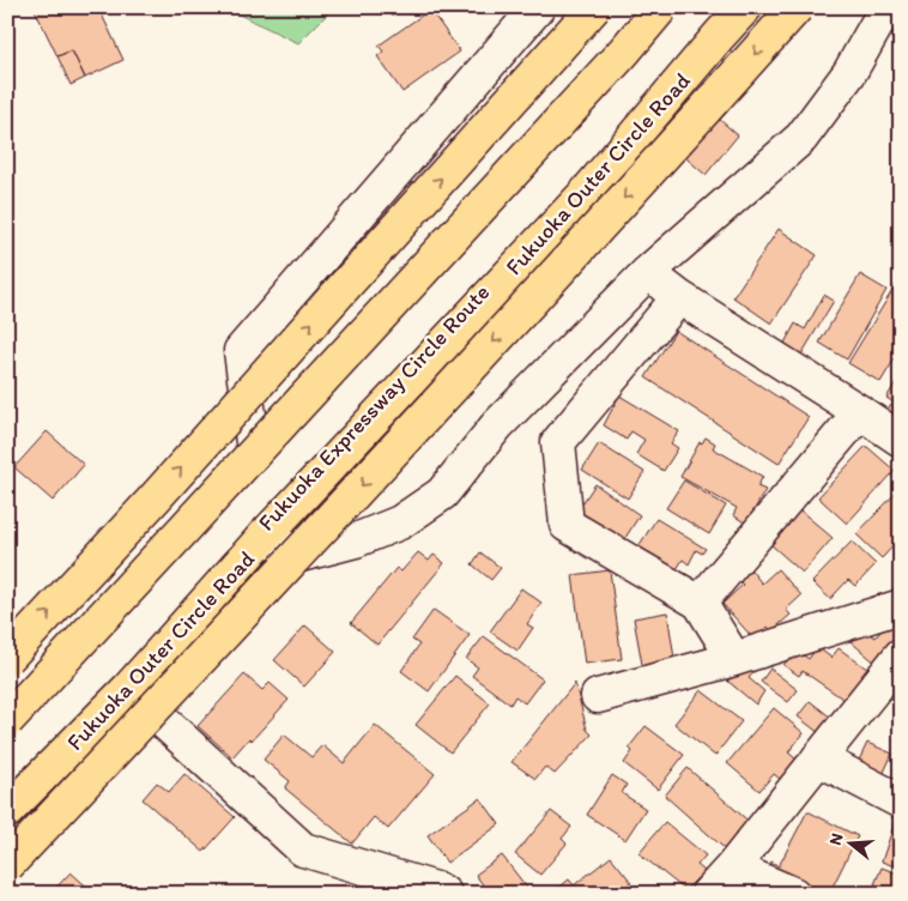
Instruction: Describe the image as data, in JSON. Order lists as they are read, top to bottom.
{
  "streets": {
    "highway": ["Fukuoka Outer Circle Road", "Fukuoka Expressway Circle Route"]
  },
  "north": "left"
}
